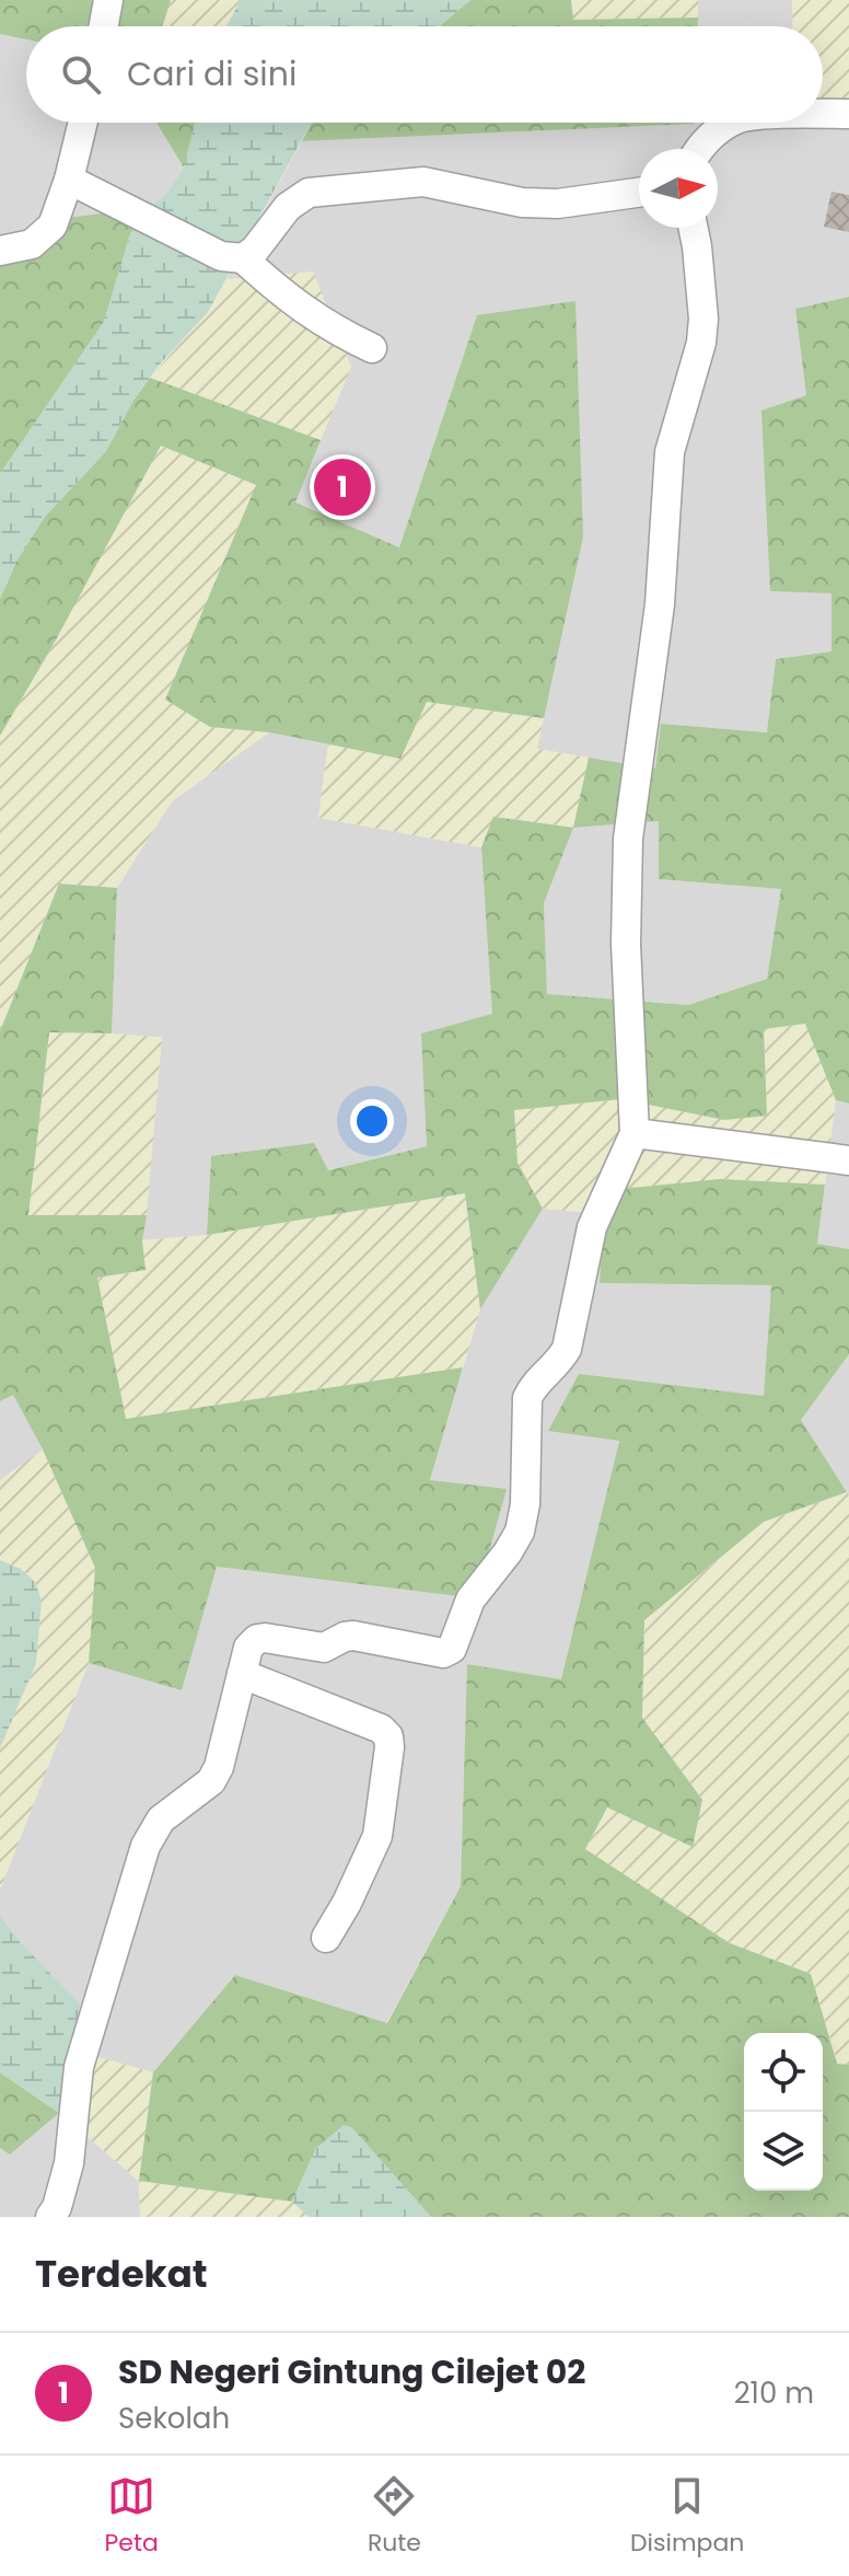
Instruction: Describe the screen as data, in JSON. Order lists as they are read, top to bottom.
{
  "north": "right",
  "page": {
    "search": "Cari di sini",
    "pins": "1",
    "heading": "Terdekat",
    "list": [
      {
        "mark": "1",
        "name": "SD Negeri Gintung Cilejet 02",
        "note": "Sekolah",
        "value": "210 m"
      }
    ],
    "nav": ["Peta", "Rute", "Disimpan"]
  }
}
